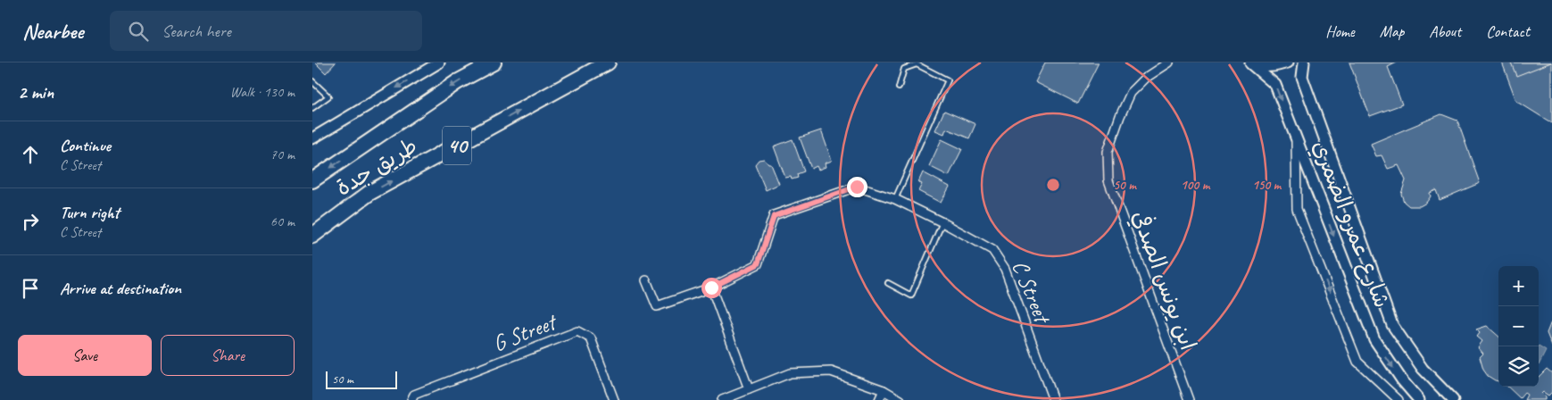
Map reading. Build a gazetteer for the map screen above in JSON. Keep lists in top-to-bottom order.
{
  "streets": {
    "highway": ["40", "طريق جدة"],
    "street": [
      "شارع عمرو الضمري",
      "ابن يونس الصدفي",
      "C Street",
      "G Street"
    ]
  },
  "scale_bar": "50 m",
  "page": {
    "header": "Nearbee",
    "search": "Search here",
    "nav": [
      "Home",
      "Map",
      "About",
      "Contact"
    ],
    "heading": ["2 min", "Walk · 130 m"],
    "list": [
      ["Continue", "C Street", "70 m"],
      ["Turn right", "C Street", "60 m"],
      "Arrive at destination"
    ],
    "map_buttons": ["+", "−"],
    "buttons": ["Save", "Share"],
    "scale": "50 m"
  },
  "rings": ["50 m", "100 m", "150 m"]
}
